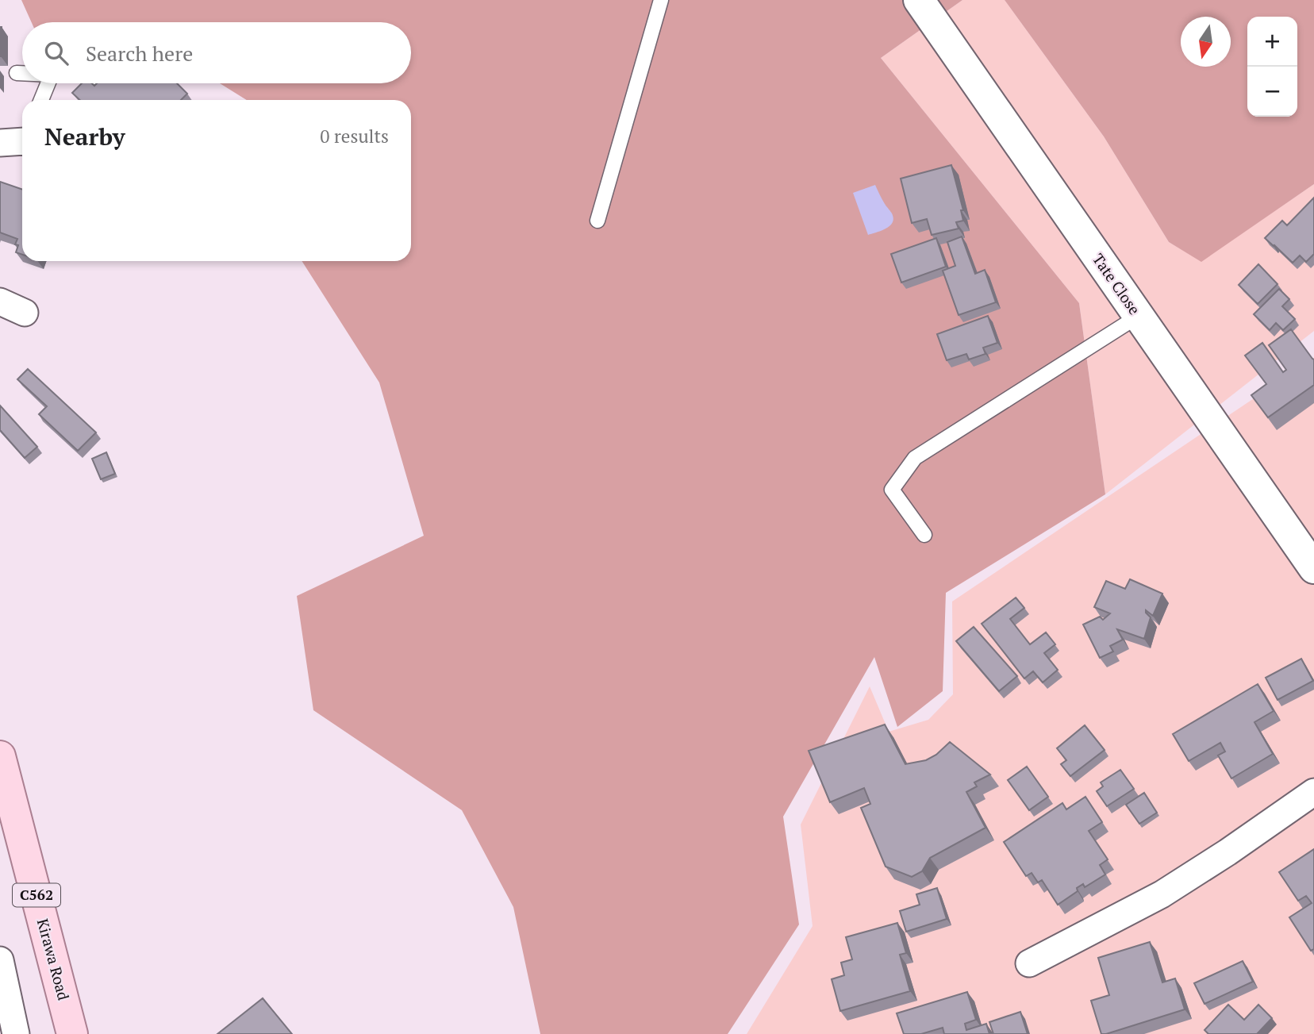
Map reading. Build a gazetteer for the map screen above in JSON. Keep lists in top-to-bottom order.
{
  "streets": {
    "main road": ["C562", "Kirawa Road"],
    "street": ["Tate Close"]
  },
  "north": "bottom",
  "page": {
    "map_buttons": ["+", "−"],
    "search": "Search here",
    "heading": ["Nearby", "0 results"]
  }
}
